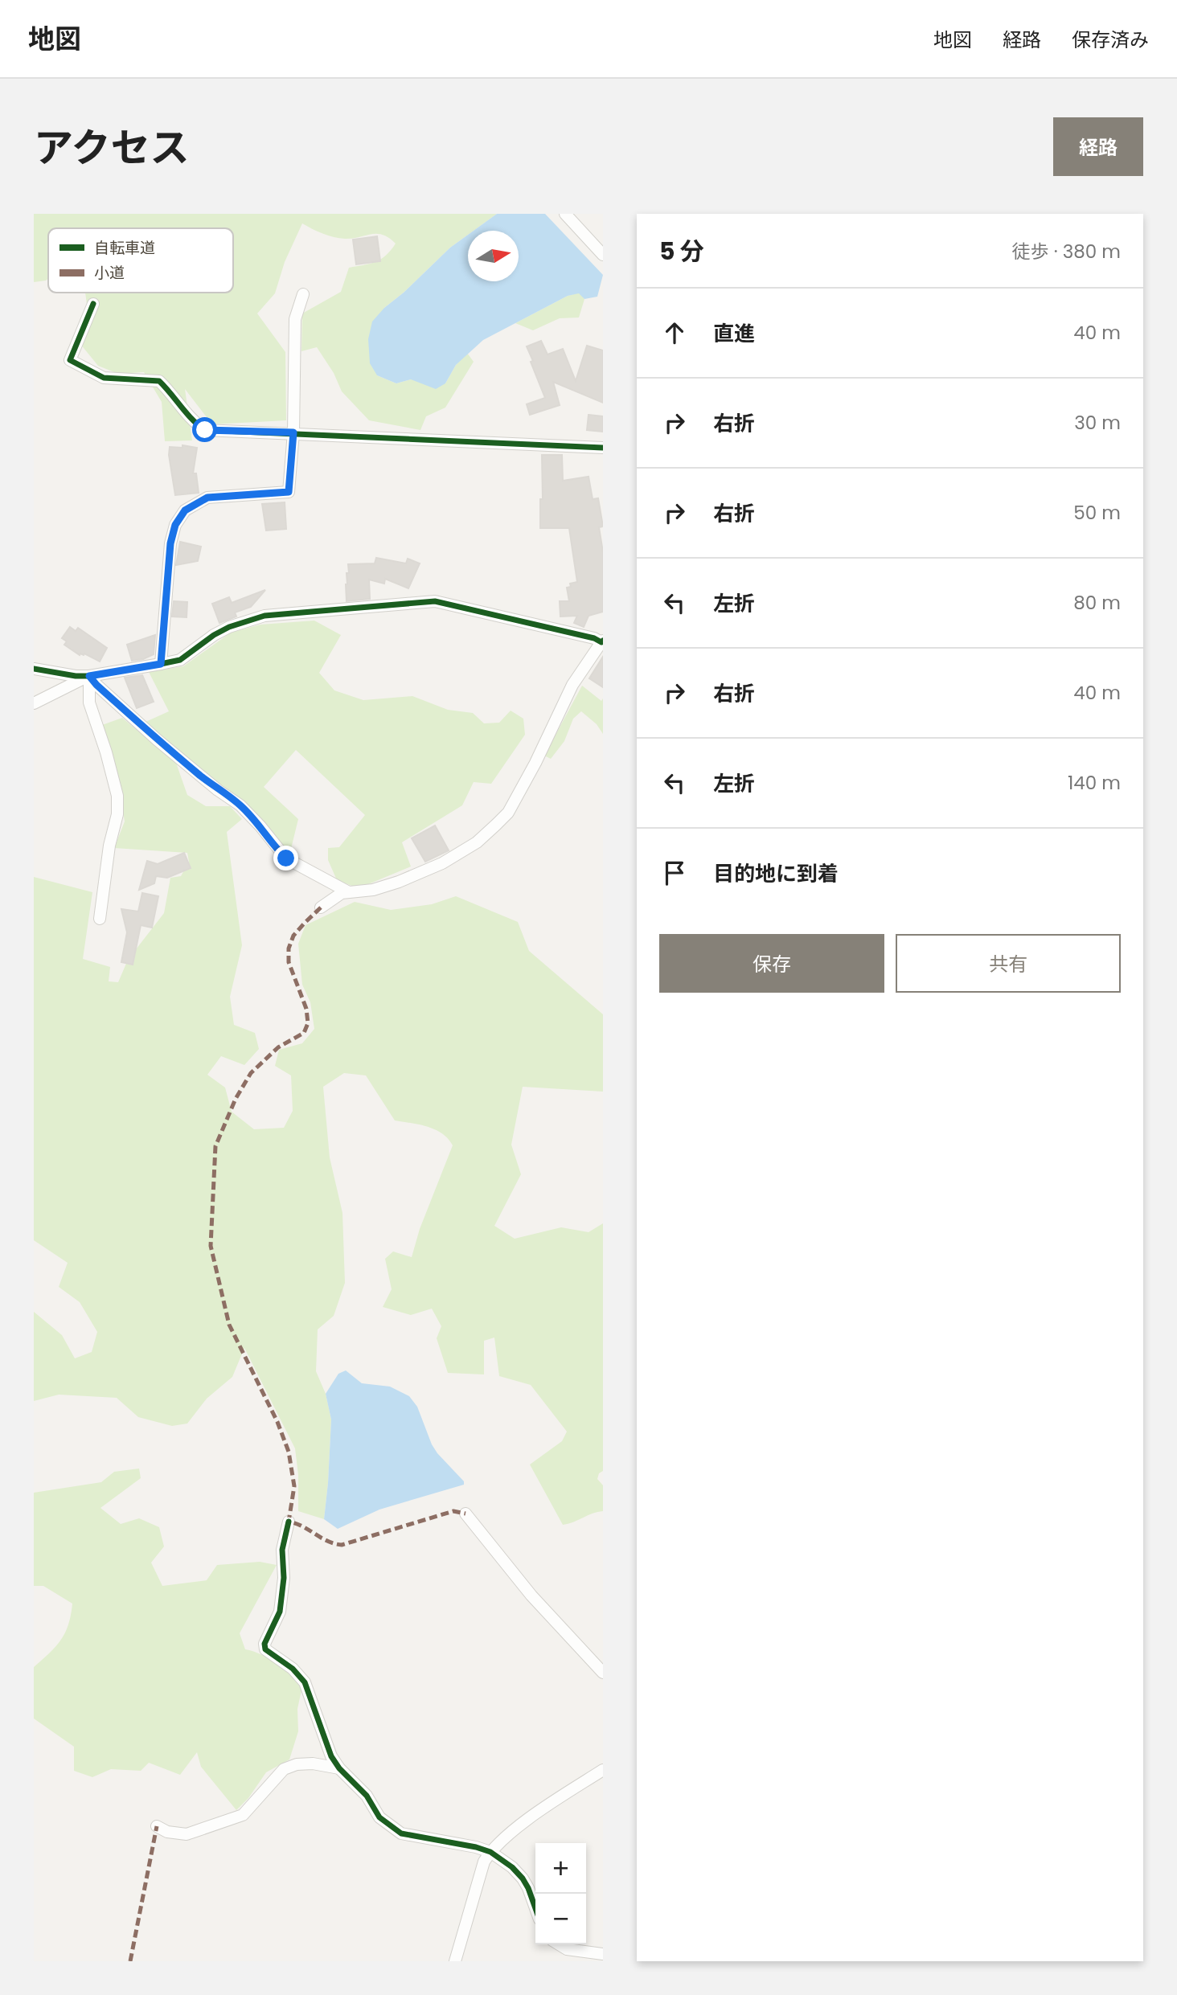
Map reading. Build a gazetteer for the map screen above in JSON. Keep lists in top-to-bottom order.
{
  "legend": ["自転車道", "小道"],
  "north": "right",
  "page": {
    "header": "地図",
    "nav": ["地図", "経路", "保存済み"],
    "title": "アクセス",
    "buttons": [
      "経路",
      ["保存", "共有"]
    ],
    "heading": ["5 分", "徒歩 · 380 m"],
    "list": [
      ["直進", "40 m"],
      ["右折", "30 m"],
      ["右折", "50 m"],
      ["左折", "80 m"],
      ["右折", "40 m"],
      ["左折", "140 m"],
      "目的地に到着"
    ],
    "map_buttons": ["+", "−"]
  }
}
